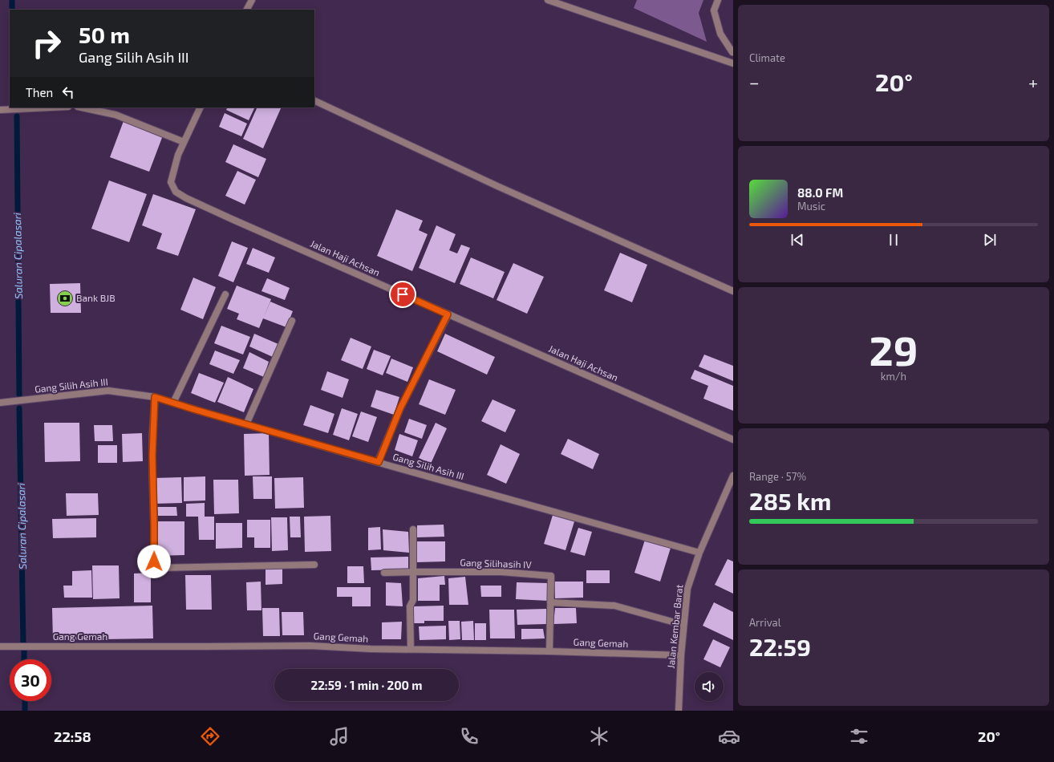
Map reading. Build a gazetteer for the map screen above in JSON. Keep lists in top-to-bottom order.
{
  "streets": {
    "street": [
      "Jalan Haji Achsan",
      "Gang Silih Asih III",
      "Gang Silihasih IV",
      "Jalan Kembar Barat",
      "Gang Gemah"
    ]
  },
  "crossings": [
    ["Gang Silih Asih III", "Jalan Kembar Barat"],
    ["Gang Silihasih IV", "Gang Gemah"],
    ["Jalan Kembar Barat", "Gang Gemah"]
  ],
  "water": ["Saluran Cipalasari"],
  "places": {
    "bank": ["Bank BJB"]
  },
  "page": {
    "tile": [
      "Climate",
      ["29", "km/h"],
      ["Range · 57%", "285 km"],
      ["Arrival", "22:59"]
    ],
    "turn": ["50 m", "Gang Silih Asih III"],
    "heat": ["−", "20°", "+"],
    "then": "Then",
    "song": ["88.0 FM", "Music"],
    "limit": "30",
    "trip": "22:59 · 1 min · 200 m",
    "tabs": ["22:58", "20°"]
  }
}
